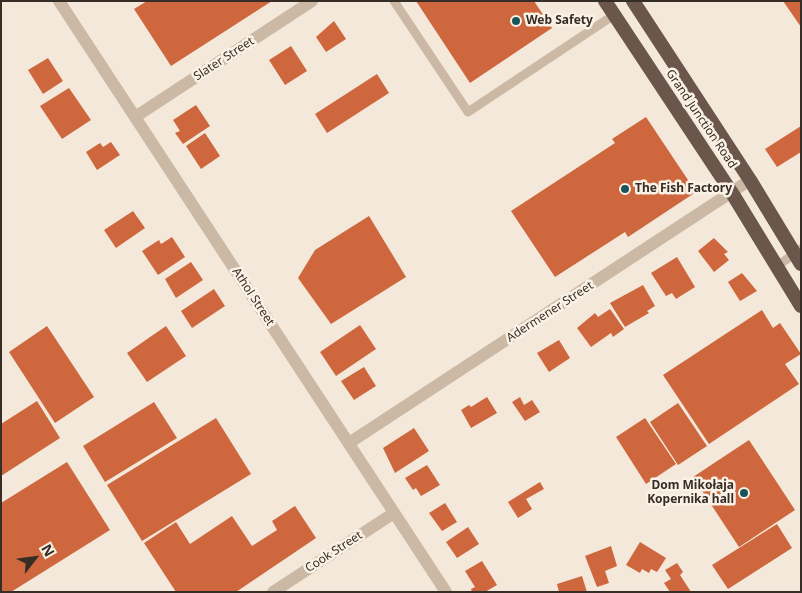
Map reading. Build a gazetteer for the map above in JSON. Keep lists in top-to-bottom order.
{
  "streets": {
    "highway": ["Grand Junction Road"],
    "street": [
      "Slater Street",
      "Athol Street",
      "Adermener Street",
      "Cook Street"
    ]
  },
  "crossings": [
    ["Slater Street", "Athol Street"],
    ["Grand Junction Road", "Adermener Street"],
    ["Athol Street", "Adermener Street"],
    ["Athol Street", "Cook Street"]
  ],
  "places": ["Web Safety", "The Fish Factory", "Dom Mikołaja Kopernika hall"],
  "north": "top right"
}
